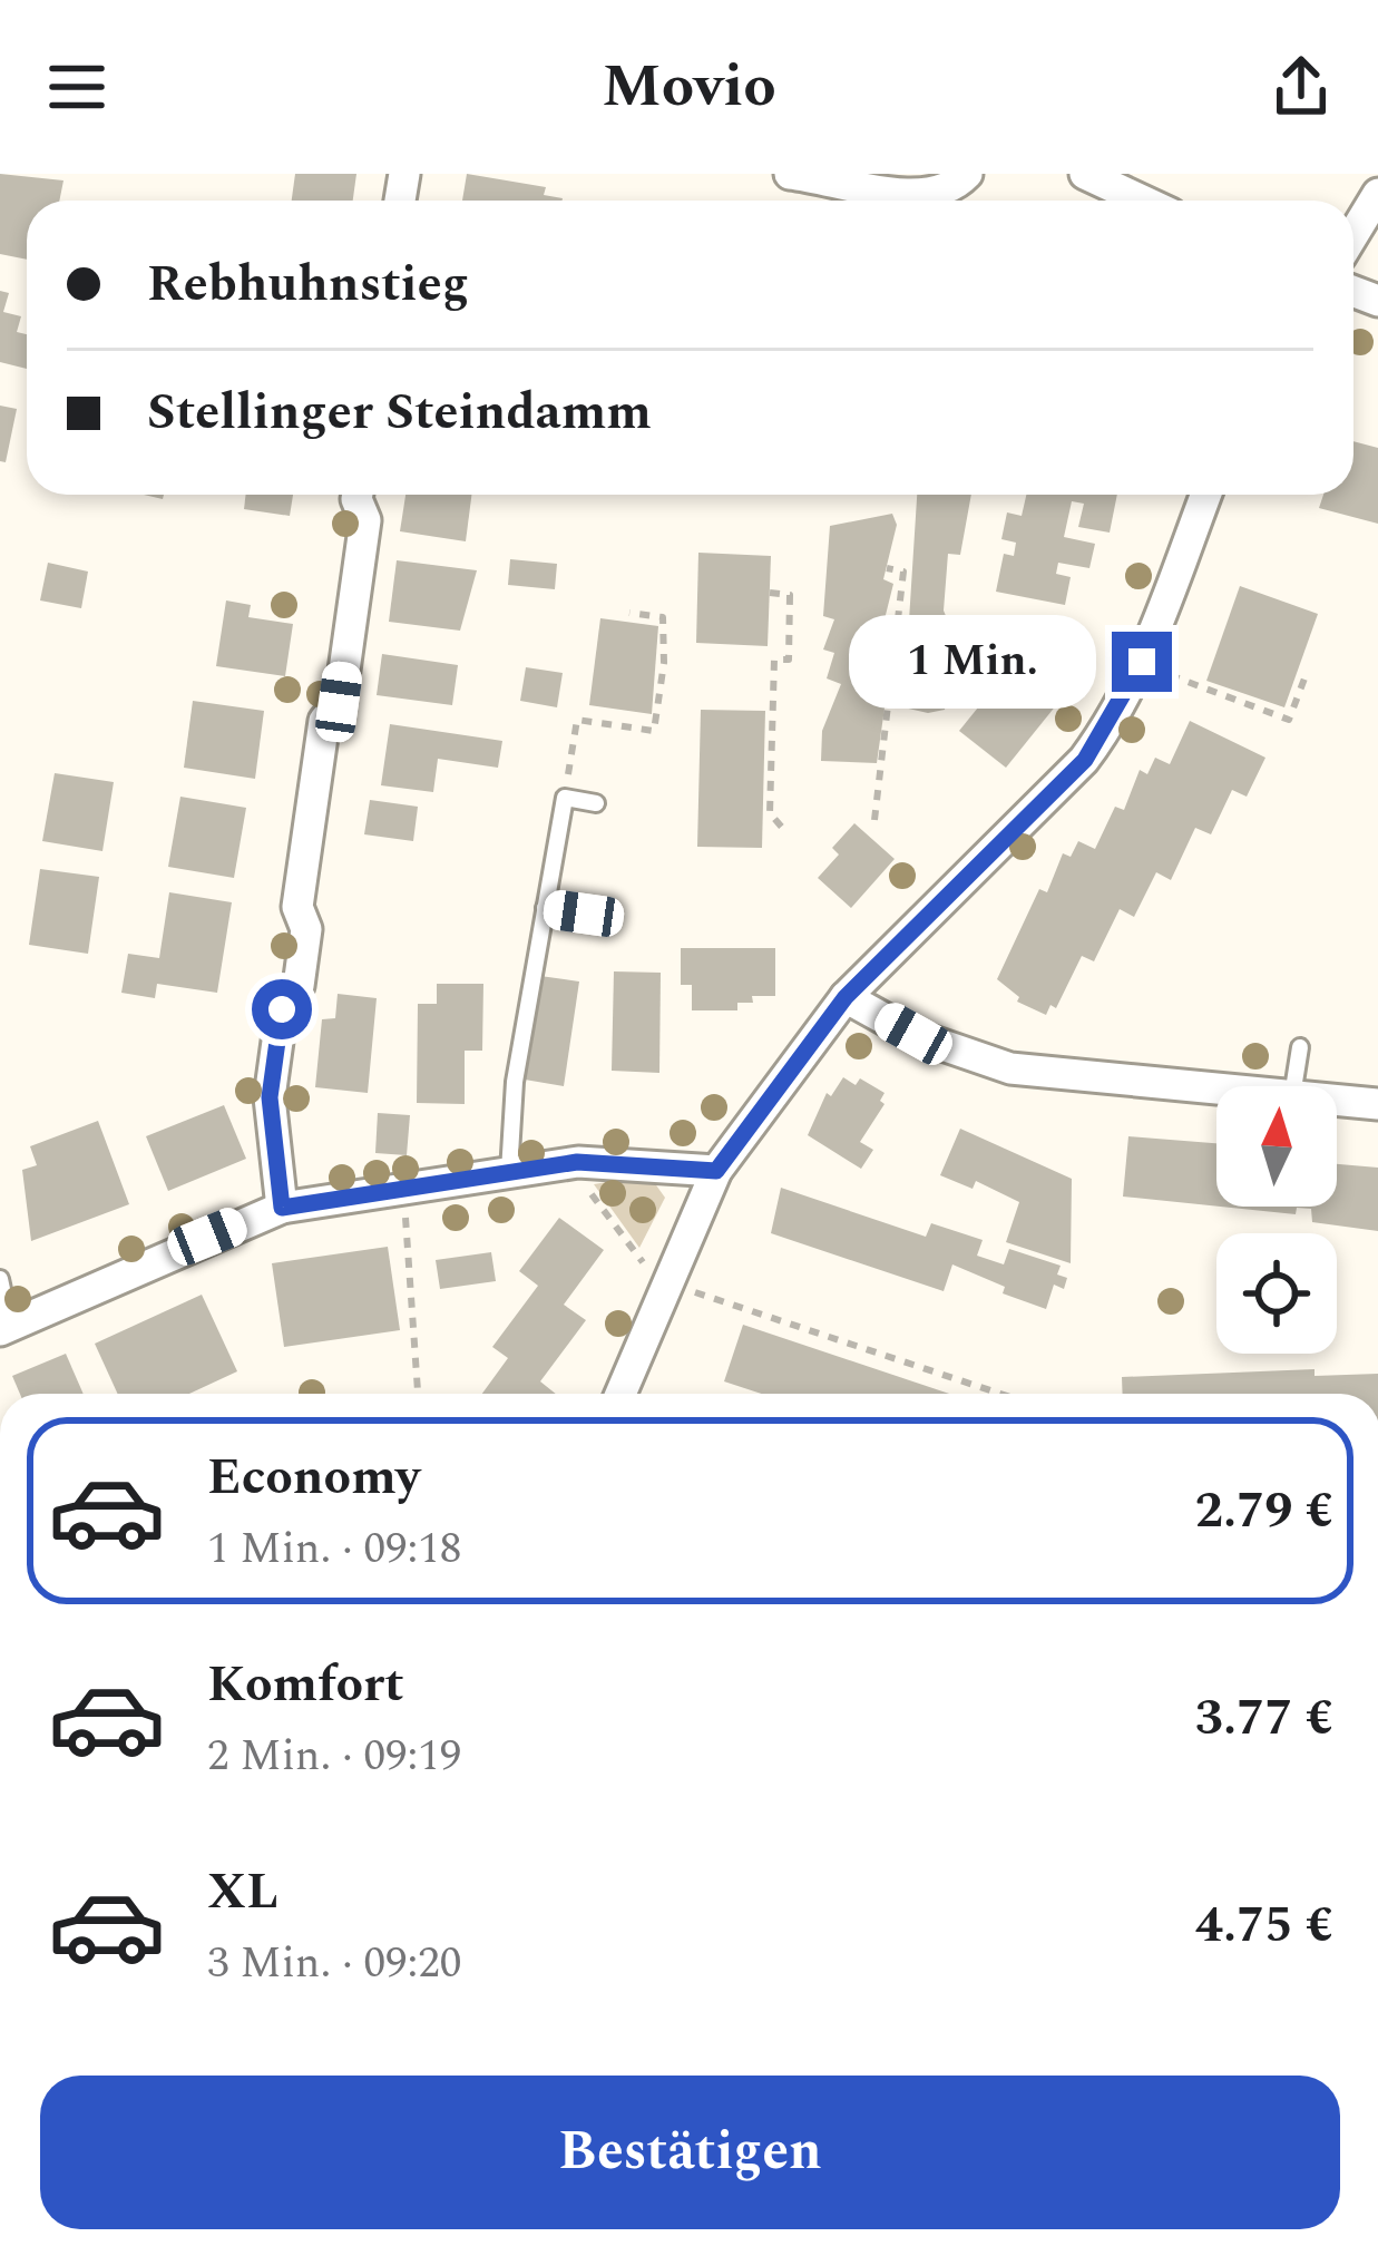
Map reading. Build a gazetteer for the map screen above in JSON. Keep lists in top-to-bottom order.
{
  "north": "top",
  "page": {
    "header": "Movio",
    "banner": ["Rebhuhnstieg", "Stellinger Steindamm"],
    "bubble": "1 Min.",
    "list": [
      {
        "name": "Economy",
        "note": "1 Min. · 09:18",
        "value": "2.79 €"
      },
      {
        "name": "Komfort",
        "note": "2 Min. · 09:19",
        "value": "3.77 €"
      },
      {
        "name": "XL",
        "note": "3 Min. · 09:20",
        "value": "4.75 €"
      }
    ],
    "buttons": "Bestätigen"
  }
}
